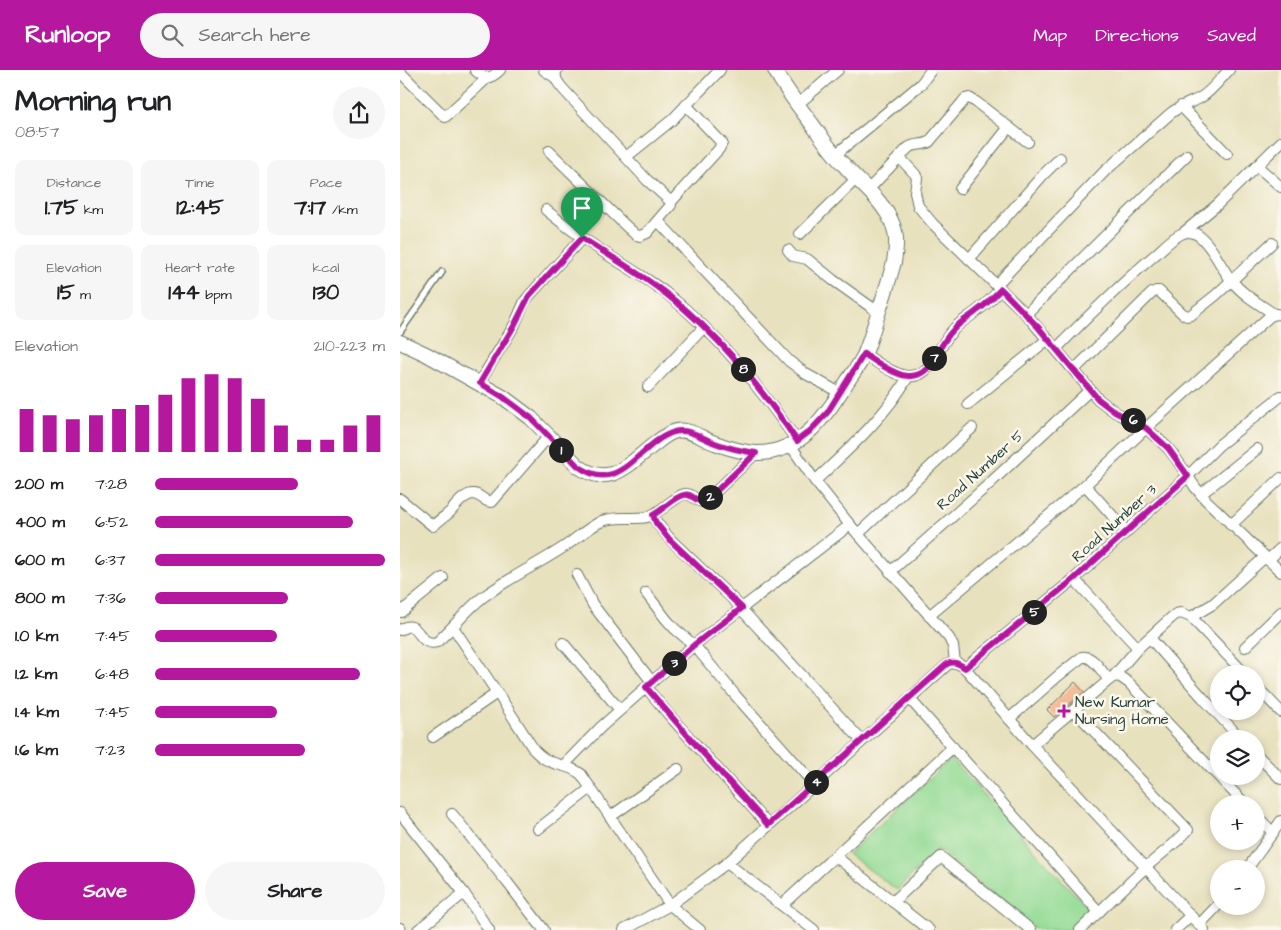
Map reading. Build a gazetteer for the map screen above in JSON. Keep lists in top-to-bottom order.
{
  "streets": {
    "street": ["Road Number 5", "Road Number 3"]
  },
  "places": {
    "health": ["New Kumar Nursing Home"]
  },
  "page": {
    "header": "Runloop",
    "search": "Search here",
    "nav": ["Map", "Directions", "Saved"],
    "heading": ["Morning run", "08:57"],
    "stats": [
      ["Distance", "1.75 km"],
      ["Time", "12:45"],
      ["Pace", "7:17 /km"],
      ["Elevation", "15 m"],
      ["Heart rate", "144 bpm"],
      ["kcal", "130"]
    ],
    "chart": ["Elevation", "210–223 m"],
    "pins": [
      "7",
      "8",
      "6",
      "1",
      "2",
      "5",
      "3",
      "4"
    ],
    "list": [
      {
        "name": "200 m",
        "note": "7:28"
      },
      {
        "name": "400 m",
        "note": "6:52"
      },
      {
        "name": "600 m",
        "note": "6:37"
      },
      {
        "name": "800 m",
        "note": "7:36"
      },
      {
        "name": "1.0 km",
        "note": "7:45"
      },
      {
        "name": "1.2 km",
        "note": "6:48"
      },
      {
        "name": "1.4 km",
        "note": "7:45"
      },
      {
        "name": "1.6 km",
        "note": "7:23"
      }
    ],
    "map_buttons": ["+", "−"],
    "buttons": ["Save", "Share"]
  }
}
